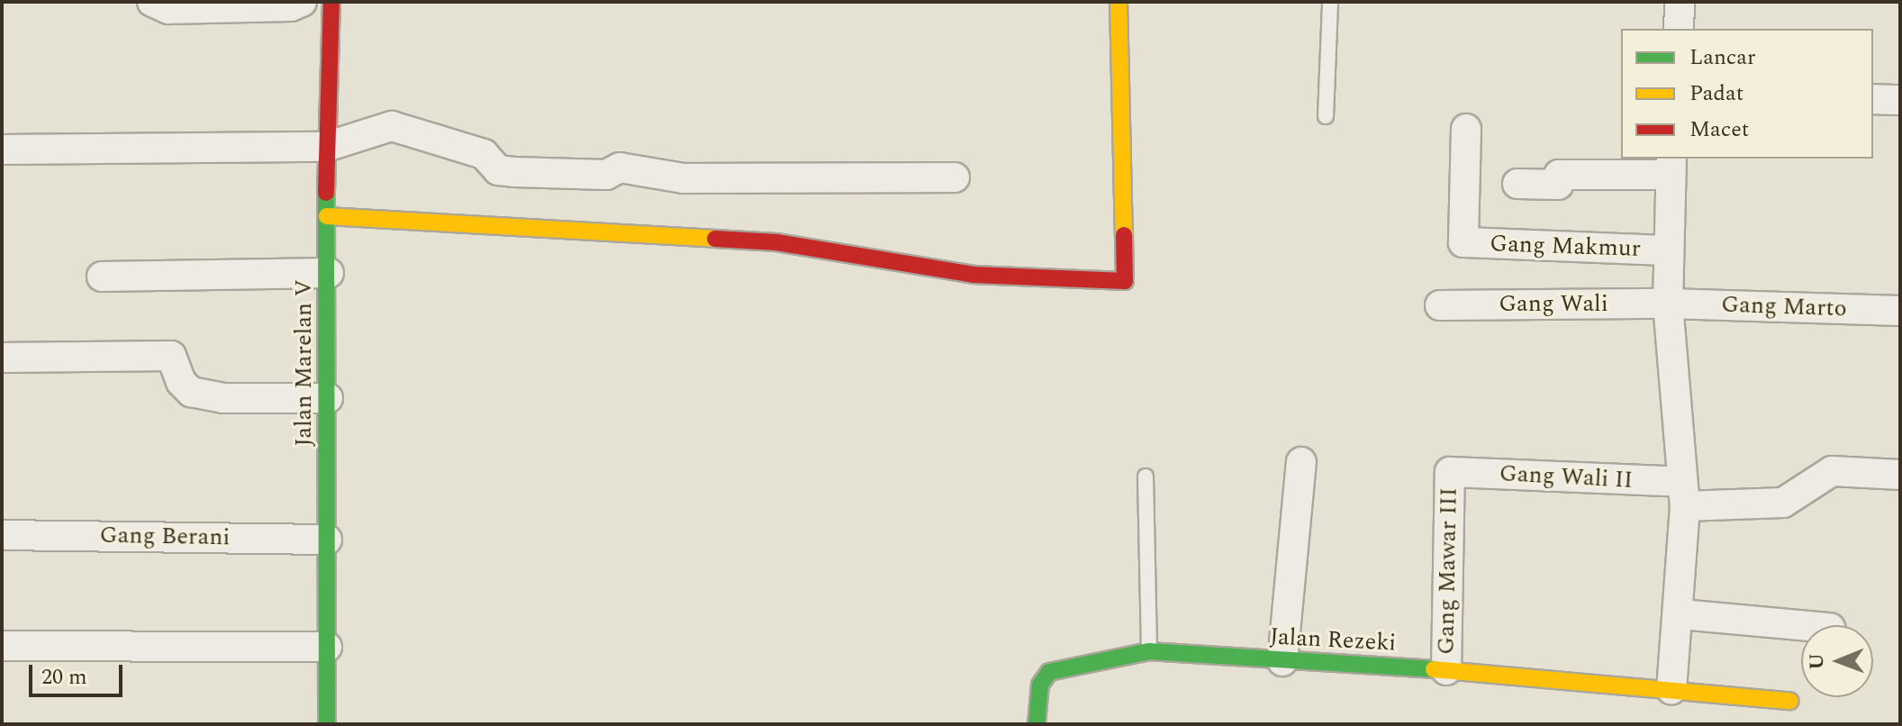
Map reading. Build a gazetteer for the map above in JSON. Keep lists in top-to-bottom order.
{
  "streets": {
    "street": [
      "Gang Makmur",
      "Gang Wali",
      "Gang Marto",
      "Jalan Marelan V",
      "Gang Wali II",
      "Gang Berani",
      "Gang Mawar III",
      "Jalan Rezeki"
    ]
  },
  "crossings": [
    ["Gang Wali", "Gang Marto"],
    ["Jalan Marelan V", "Gang Berani"],
    ["Gang Wali II", "Gang Mawar III"],
    ["Gang Mawar III", "Jalan Rezeki"]
  ],
  "legend": ["Lancar", "Padat", "Macet"],
  "scale_bar": "20 m",
  "north": "left"
}
